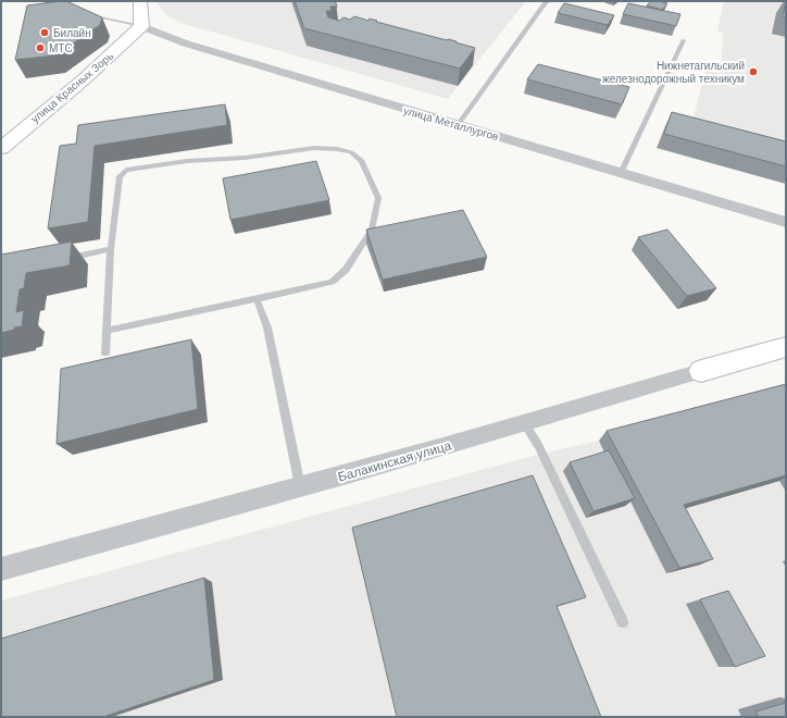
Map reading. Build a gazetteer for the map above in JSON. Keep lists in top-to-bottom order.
{
  "streets": {
    "main road": ["улица Красных Зорь", "Балакинская улица"],
    "street": ["улица Металлургов"]
  },
  "crossings": [
    ["улица Красных Зорь", "улица Металлургов"]
  ],
  "places": ["Билайн", "МТС", "Нижнетагильский железнодорожный техникум"]
}
